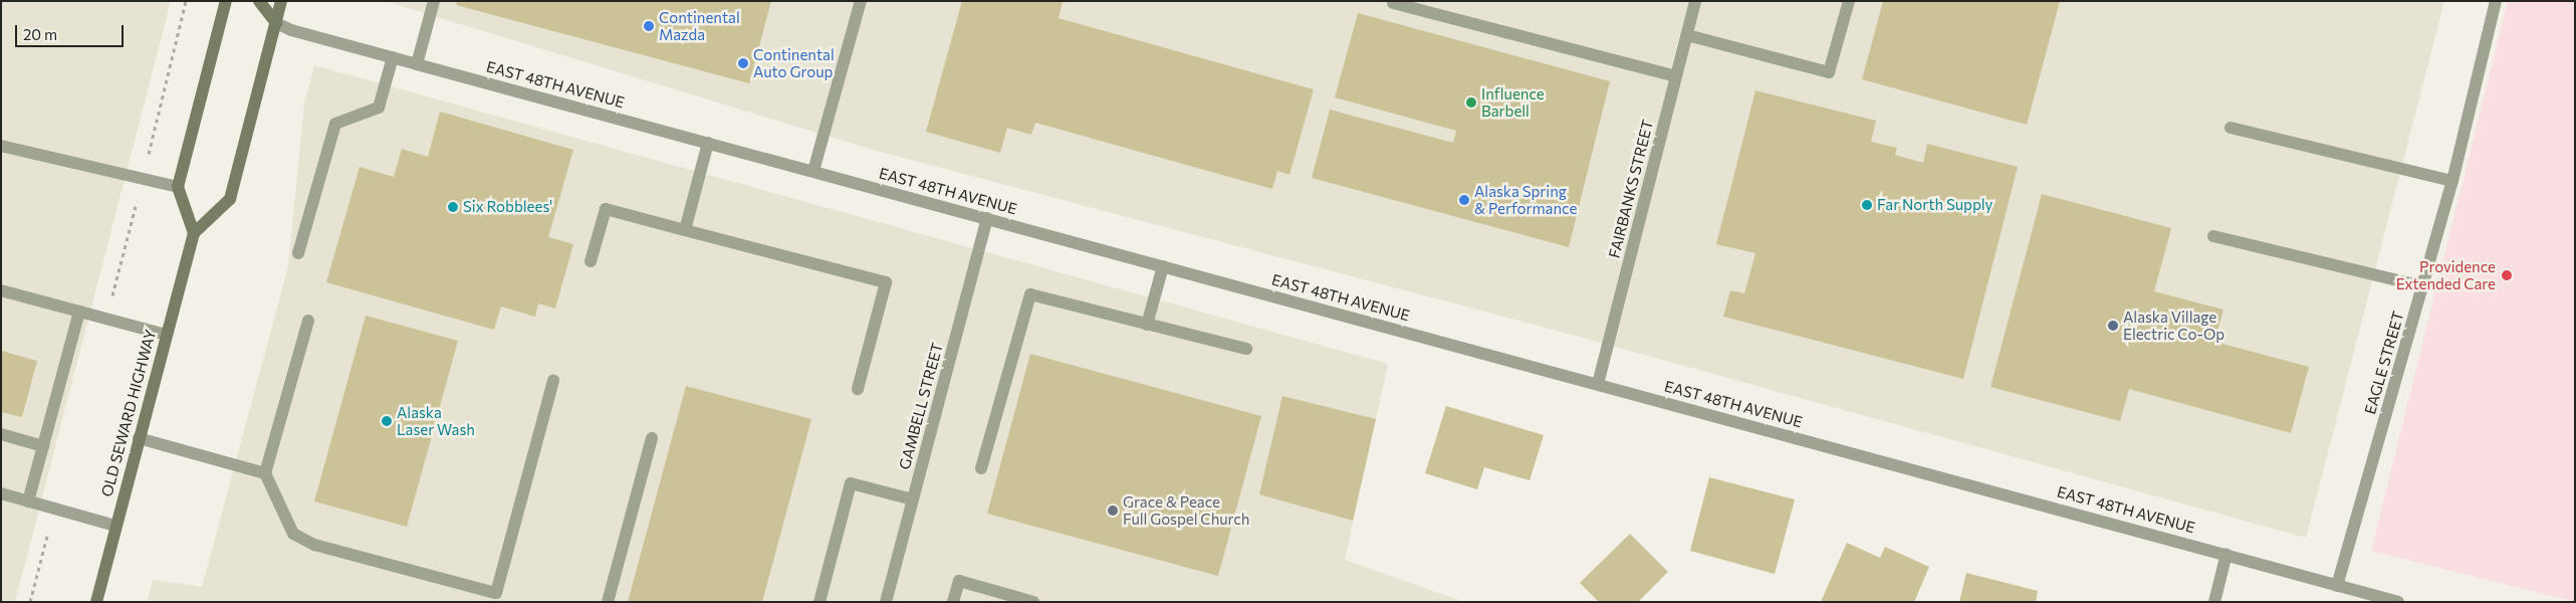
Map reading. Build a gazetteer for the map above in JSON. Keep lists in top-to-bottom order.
{
  "streets": {
    "main road": ["OLD SEWARD HIGHWAY"],
    "street": [
      "EAST 48TH AVENUE",
      "FAIRBANKS STREET",
      "EAGLE STREET",
      "GAMBELL STREET"
    ]
  },
  "crossings": [
    ["EAST 48TH AVENUE", "FAIRBANKS STREET"],
    ["EAST 48TH AVENUE", "EAGLE STREET"],
    ["EAST 48TH AVENUE", "GAMBELL STREET"]
  ],
  "places": [
    "Continental Mazda",
    "Continental Auto Group",
    "Influence Barbell",
    "Alaska Spring & Performance",
    "Far North Supply",
    "Six Robblees'",
    "Providence Extended Care",
    "Alaska Village Electric Co-Op",
    "Alaska Laser Wash",
    "Grace & Peace Full Gospel Church"
  ],
  "scale_bar": "20 m"
}
